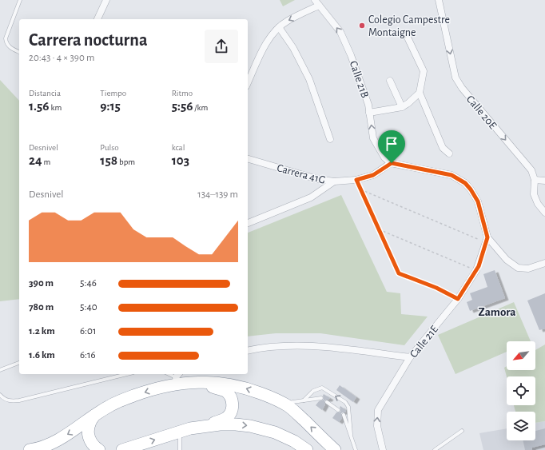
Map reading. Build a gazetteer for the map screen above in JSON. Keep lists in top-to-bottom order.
{
  "streets": {
    "street": [
      "Calle 21B",
      "Calle 20E",
      "Carrera 41G",
      "Calle 21E"
    ]
  },
  "crossings": [
    ["Calle 21B", "Carrera 41G"]
  ],
  "one_way": ["Calle 21E"],
  "districts": ["Zamora"],
  "places": ["Colegio Campestre Montaigne"],
  "north": "bottom left",
  "page": {
    "heading": ["Carrera nocturna", "20:43 · 4 × 390 m"],
    "stats": [
      ["Distancia", "1.56 km"],
      ["Tiempo", "9:15"],
      ["Ritmo", "5:56 /km"],
      ["Desnivel", "24 m"],
      ["Pulso", "158 bpm"],
      ["kcal", "103"]
    ],
    "chart": ["Desnivel", "134–139 m"],
    "list": [
      {
        "name": "390 m",
        "note": "5:46"
      },
      {
        "name": "780 m",
        "note": "5:40"
      },
      {
        "name": "1.2 km",
        "note": "6:01"
      },
      {
        "name": "1.6 km",
        "note": "6:16"
      }
    ]
  }
}
